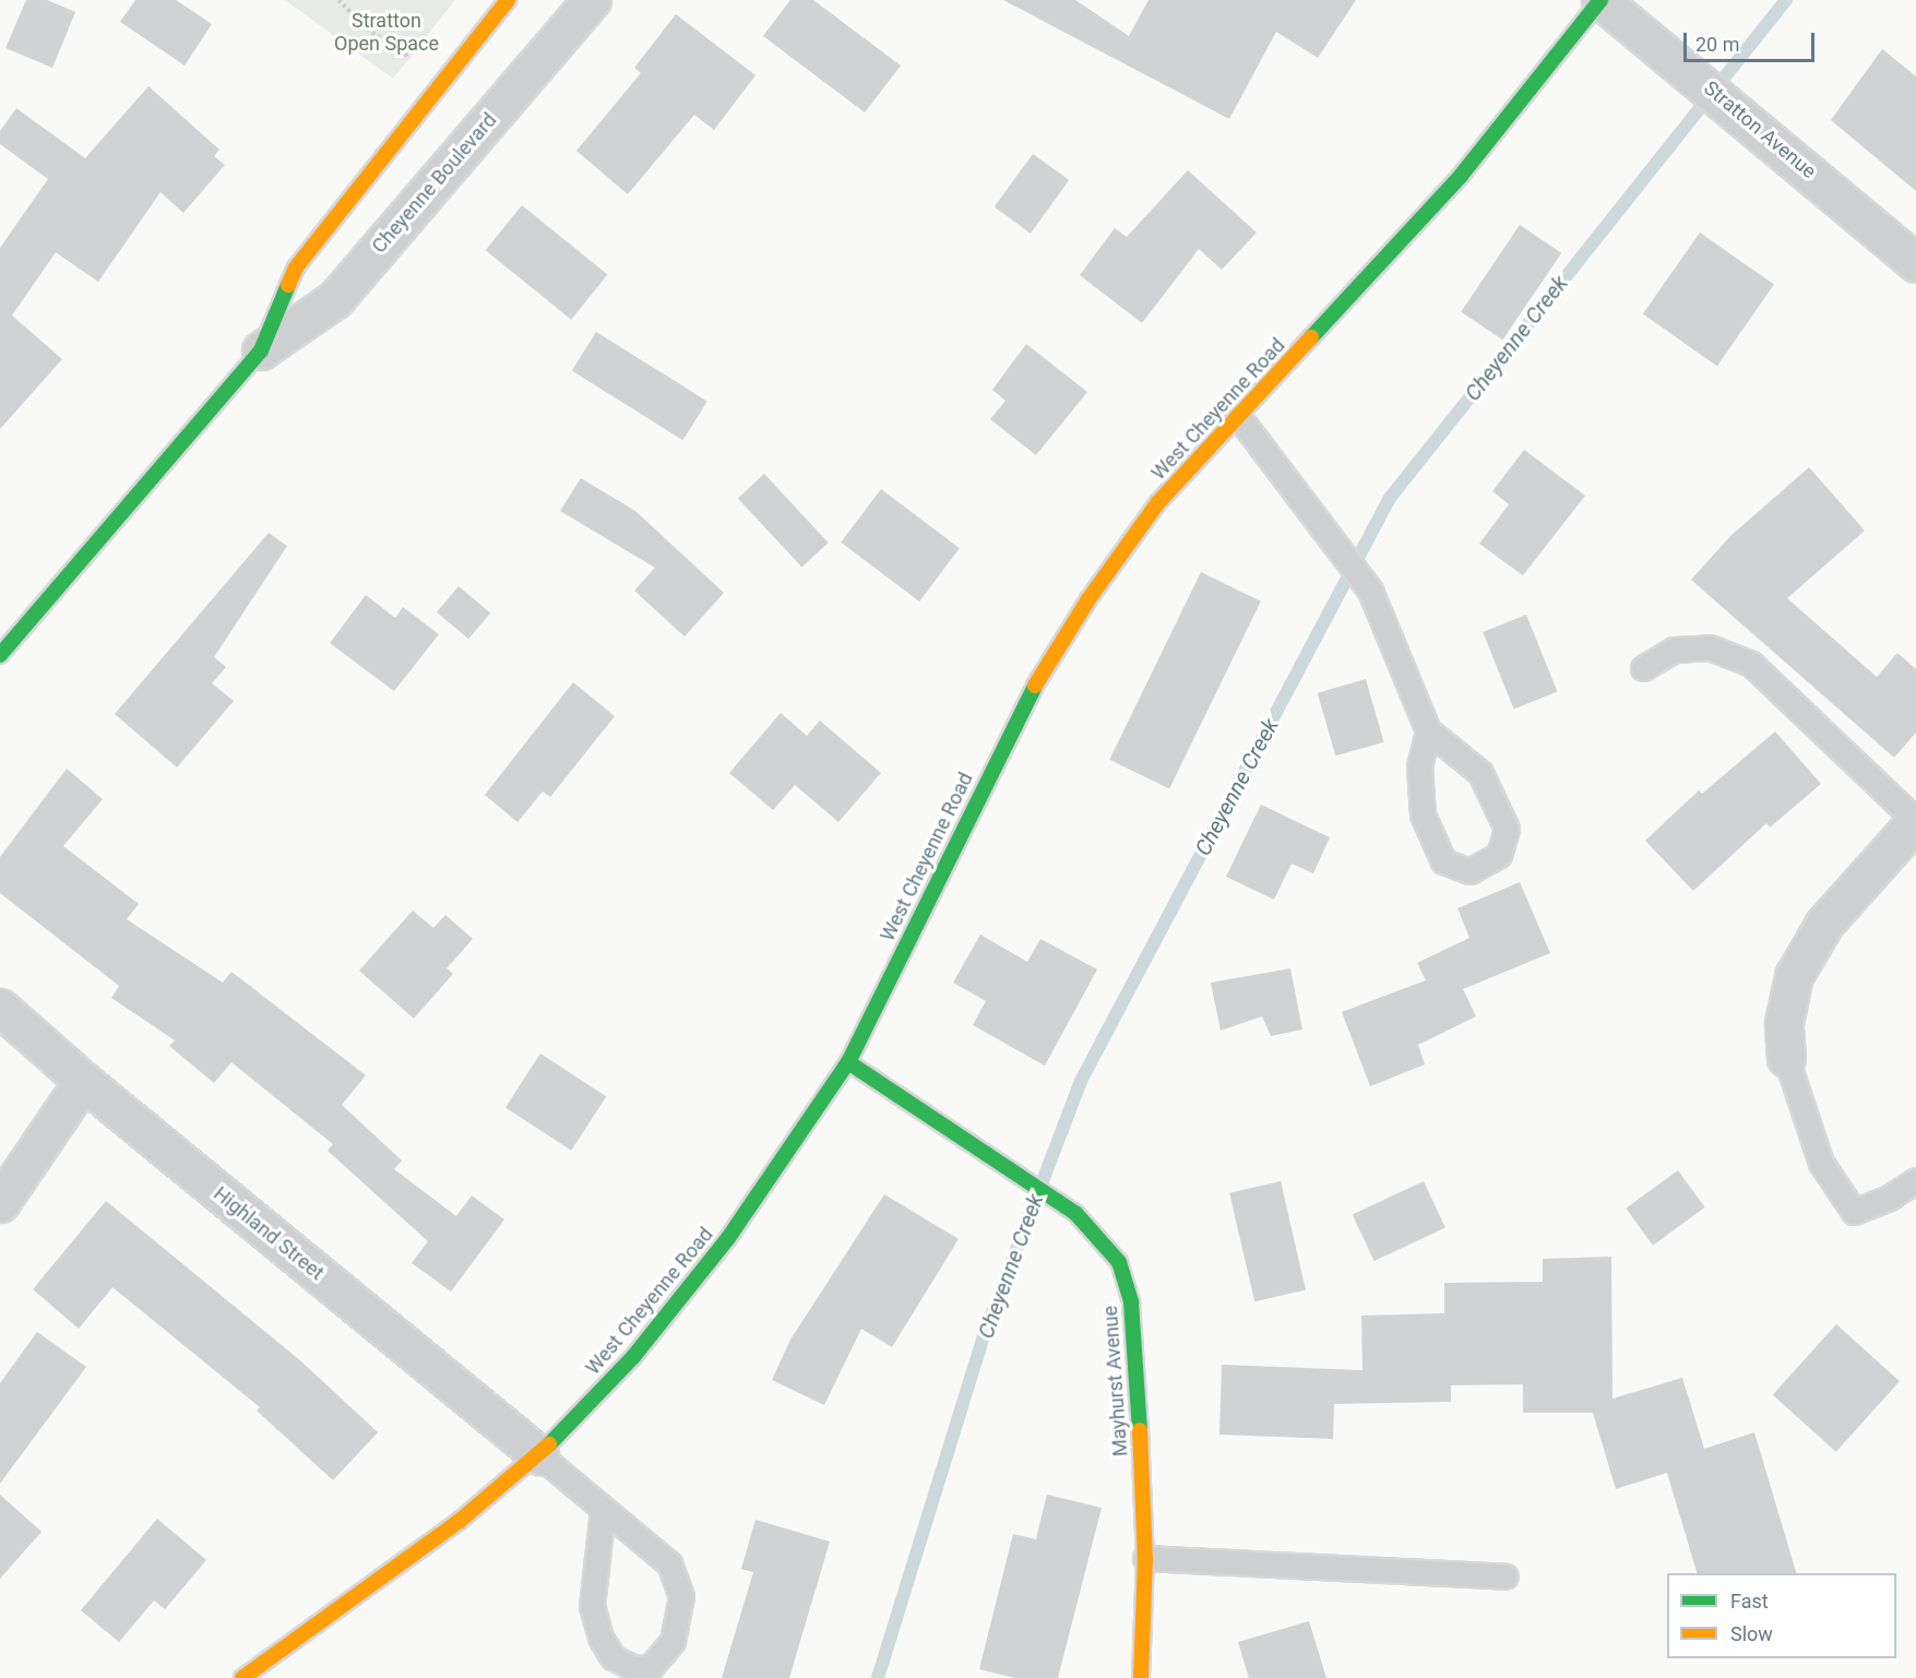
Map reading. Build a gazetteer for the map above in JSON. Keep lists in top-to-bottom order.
{
  "streets": {
    "street": [
      "Stratton Avenue",
      "Cheyenne Boulevard",
      "West Cheyenne Road",
      "Highland Street",
      "Mayhurst Avenue"
    ]
  },
  "crossings": [
    ["Stratton Avenue", "West Cheyenne Road"],
    ["West Cheyenne Road", "Highland Street"],
    ["West Cheyenne Road", "Mayhurst Avenue"]
  ],
  "water": ["Cheyenne Creek"],
  "parks": ["Stratton Open Space"],
  "legend": ["Fast", "Slow"],
  "scale_bar": "20 m"
}
